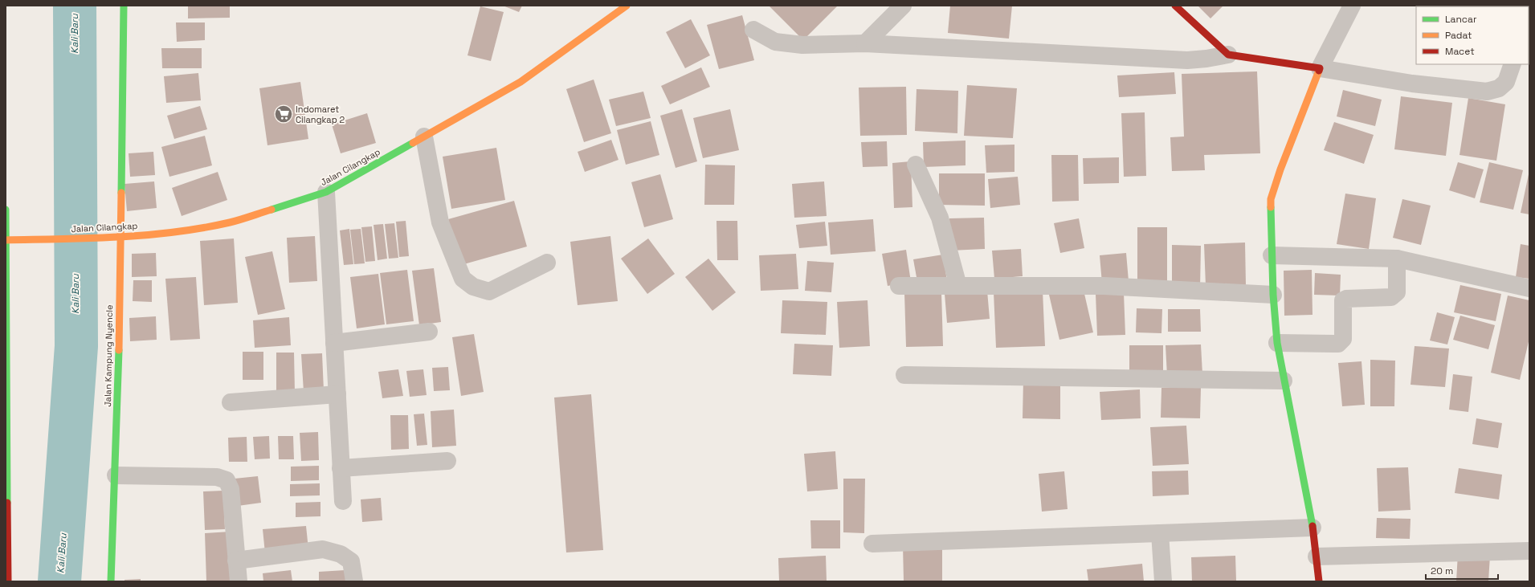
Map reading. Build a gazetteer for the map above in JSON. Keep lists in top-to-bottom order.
{
  "streets": {
    "main road": ["Jalan Cilangkap", "Jalan Kampung Nyencle"]
  },
  "crossings": [
    ["Jalan Cilangkap", "Jalan Kampung Nyencle"]
  ],
  "water": ["Kali Baru"],
  "places": {
    "supermarket": ["Indomaret Cilangkap 2"]
  },
  "legend": ["Lancar", "Padat", "Macet"],
  "scale_bar": "20 m"
}
